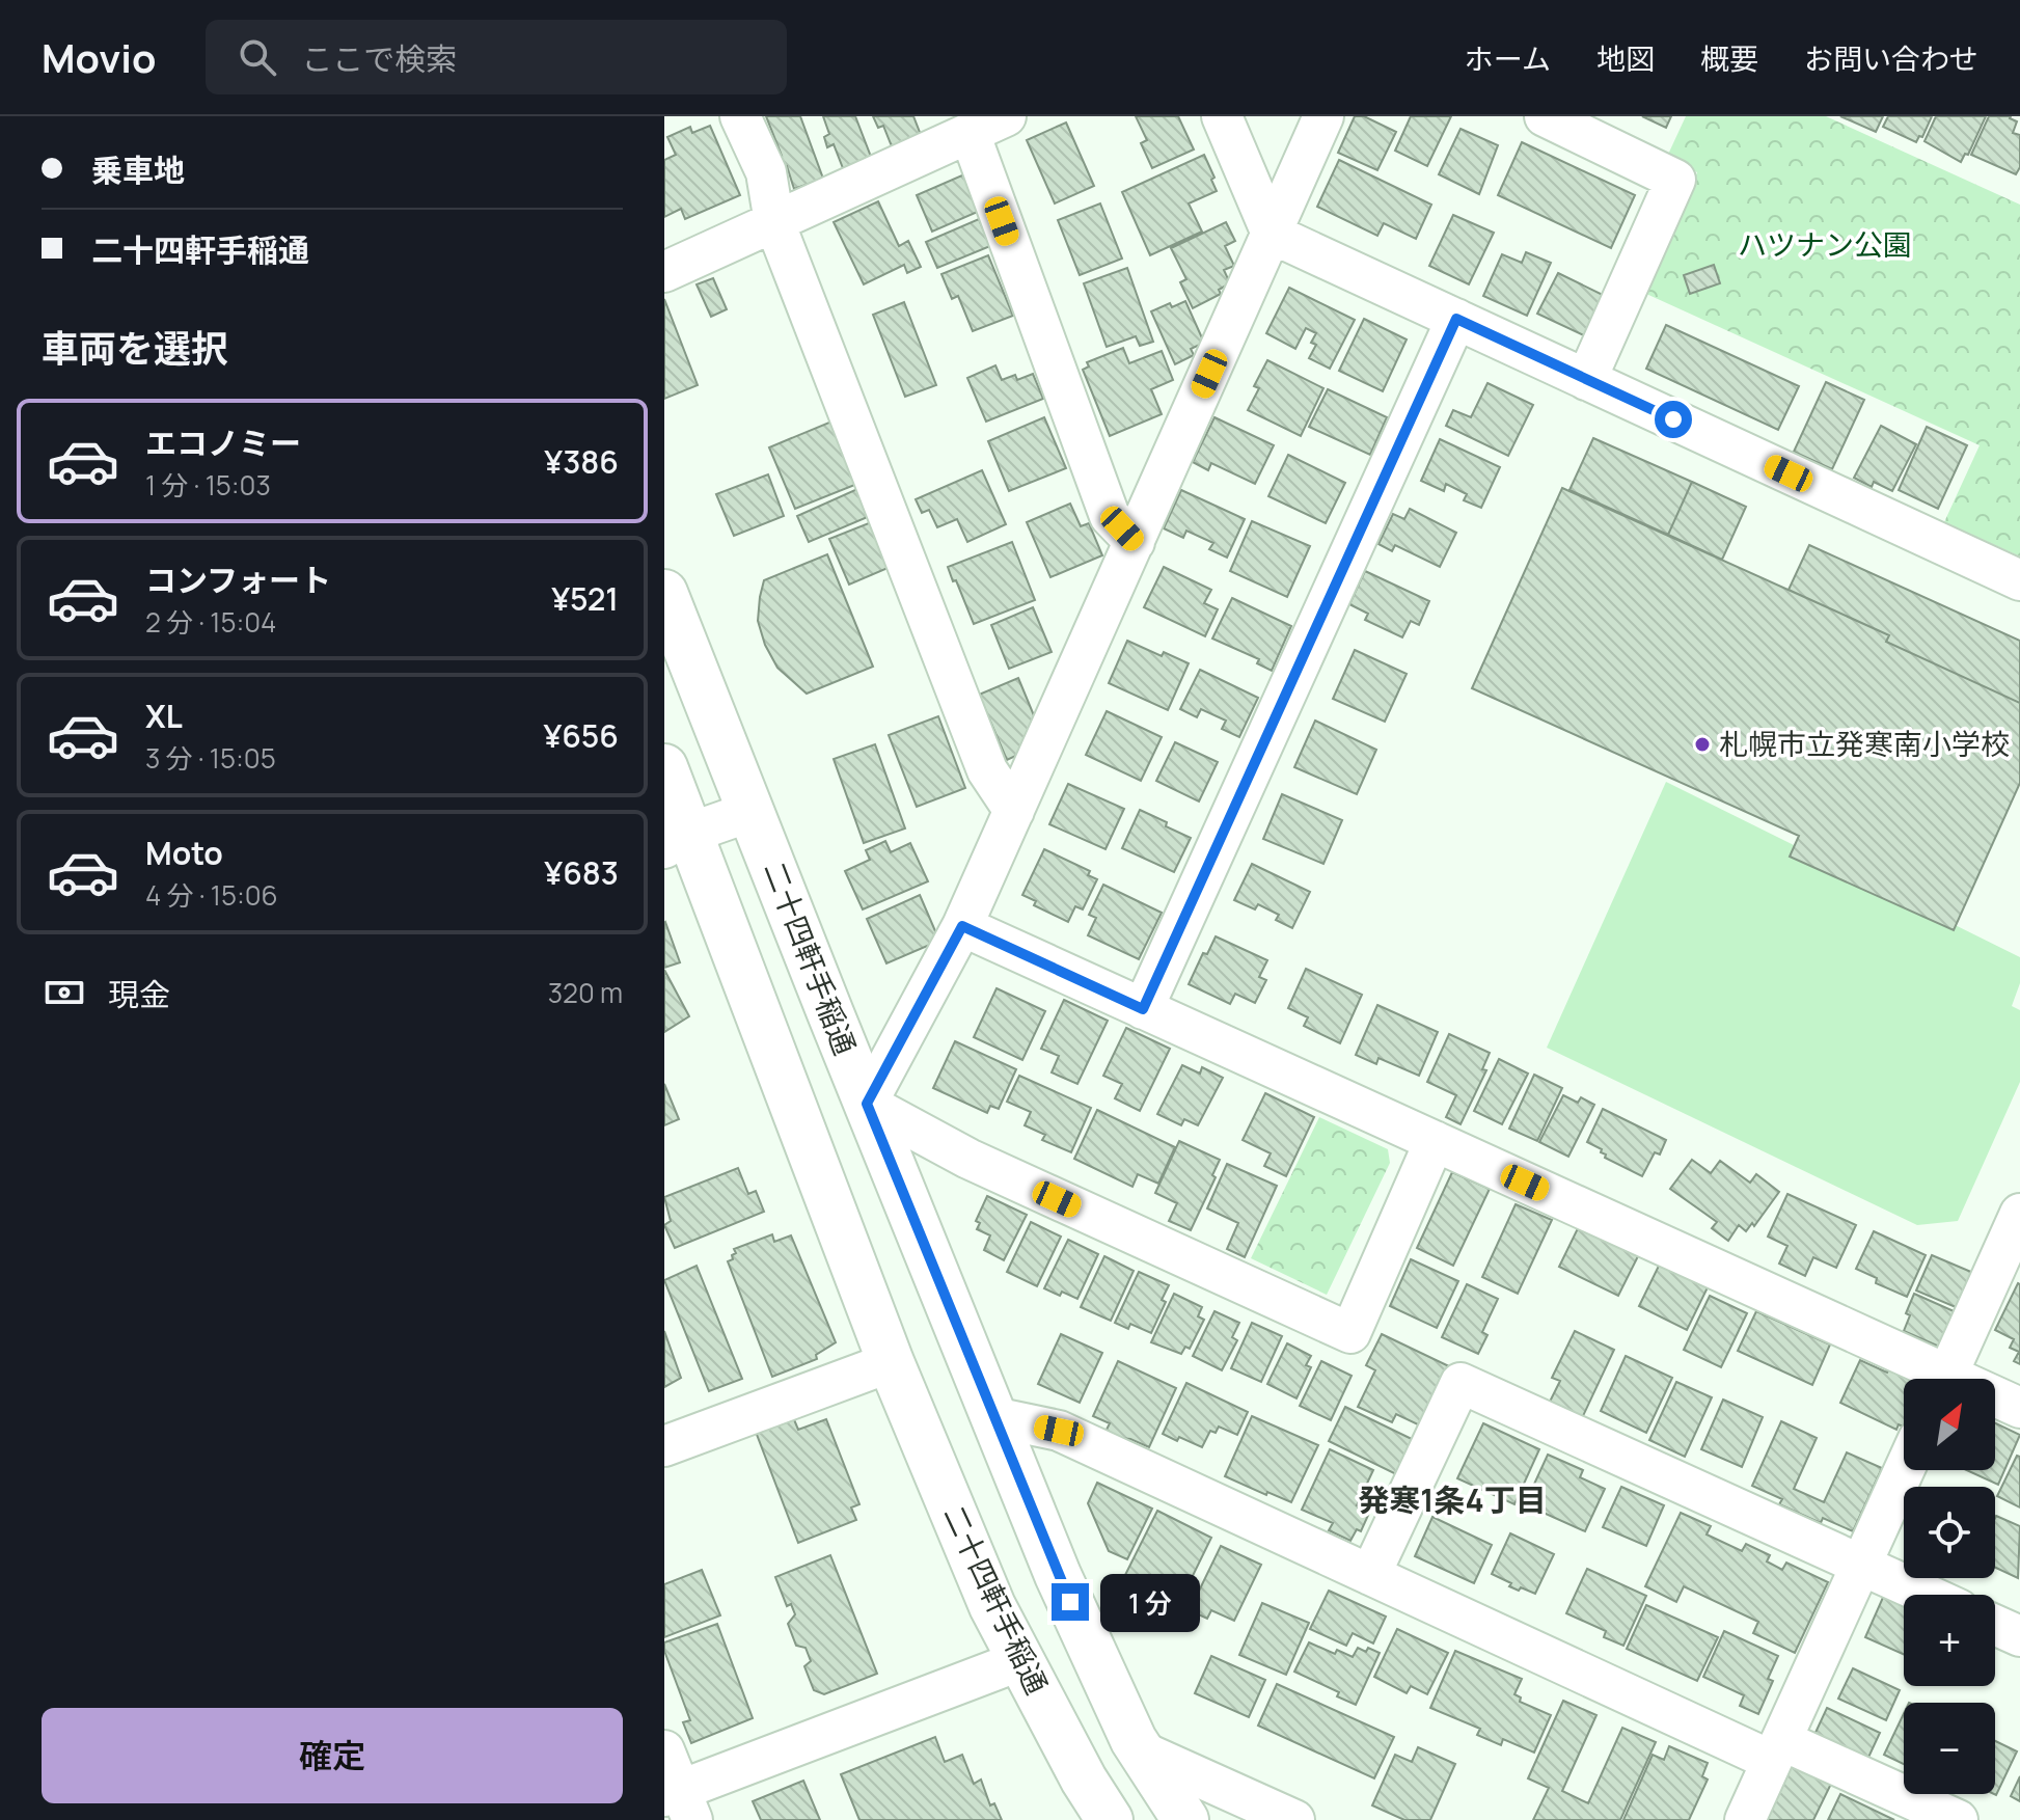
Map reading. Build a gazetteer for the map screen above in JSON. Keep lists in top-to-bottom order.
{
  "streets": {
    "street": ["二十四軒手稲通"]
  },
  "districts": ["発寒1条4丁目"],
  "parks": ["ハツナン公園"],
  "places": ["札幌市立発寒南小学校"],
  "north": "top right",
  "page": {
    "header": "Movio",
    "search": "ここで検索",
    "nav": [
      "ホーム",
      "地図",
      "概要",
      "お問い合わせ"
    ],
    "banner": ["乗車地", "二十四軒手稲通"],
    "heading": "車両を選択",
    "list": [
      {
        "name": "エコノミー",
        "note": "1 分 · 15:03",
        "value": "¥386"
      },
      {
        "name": "コンフォート",
        "note": "2 分 · 15:04",
        "value": "¥521"
      },
      {
        "name": "XL",
        "note": "3 分 · 15:05",
        "value": "¥656"
      },
      {
        "name": "Moto",
        "note": "4 分 · 15:06",
        "value": "¥683"
      }
    ],
    "pay": ["現金", "320 m"],
    "map_buttons": ["+", "−"],
    "bubble": "1 分",
    "buttons": "確定"
  }
}
